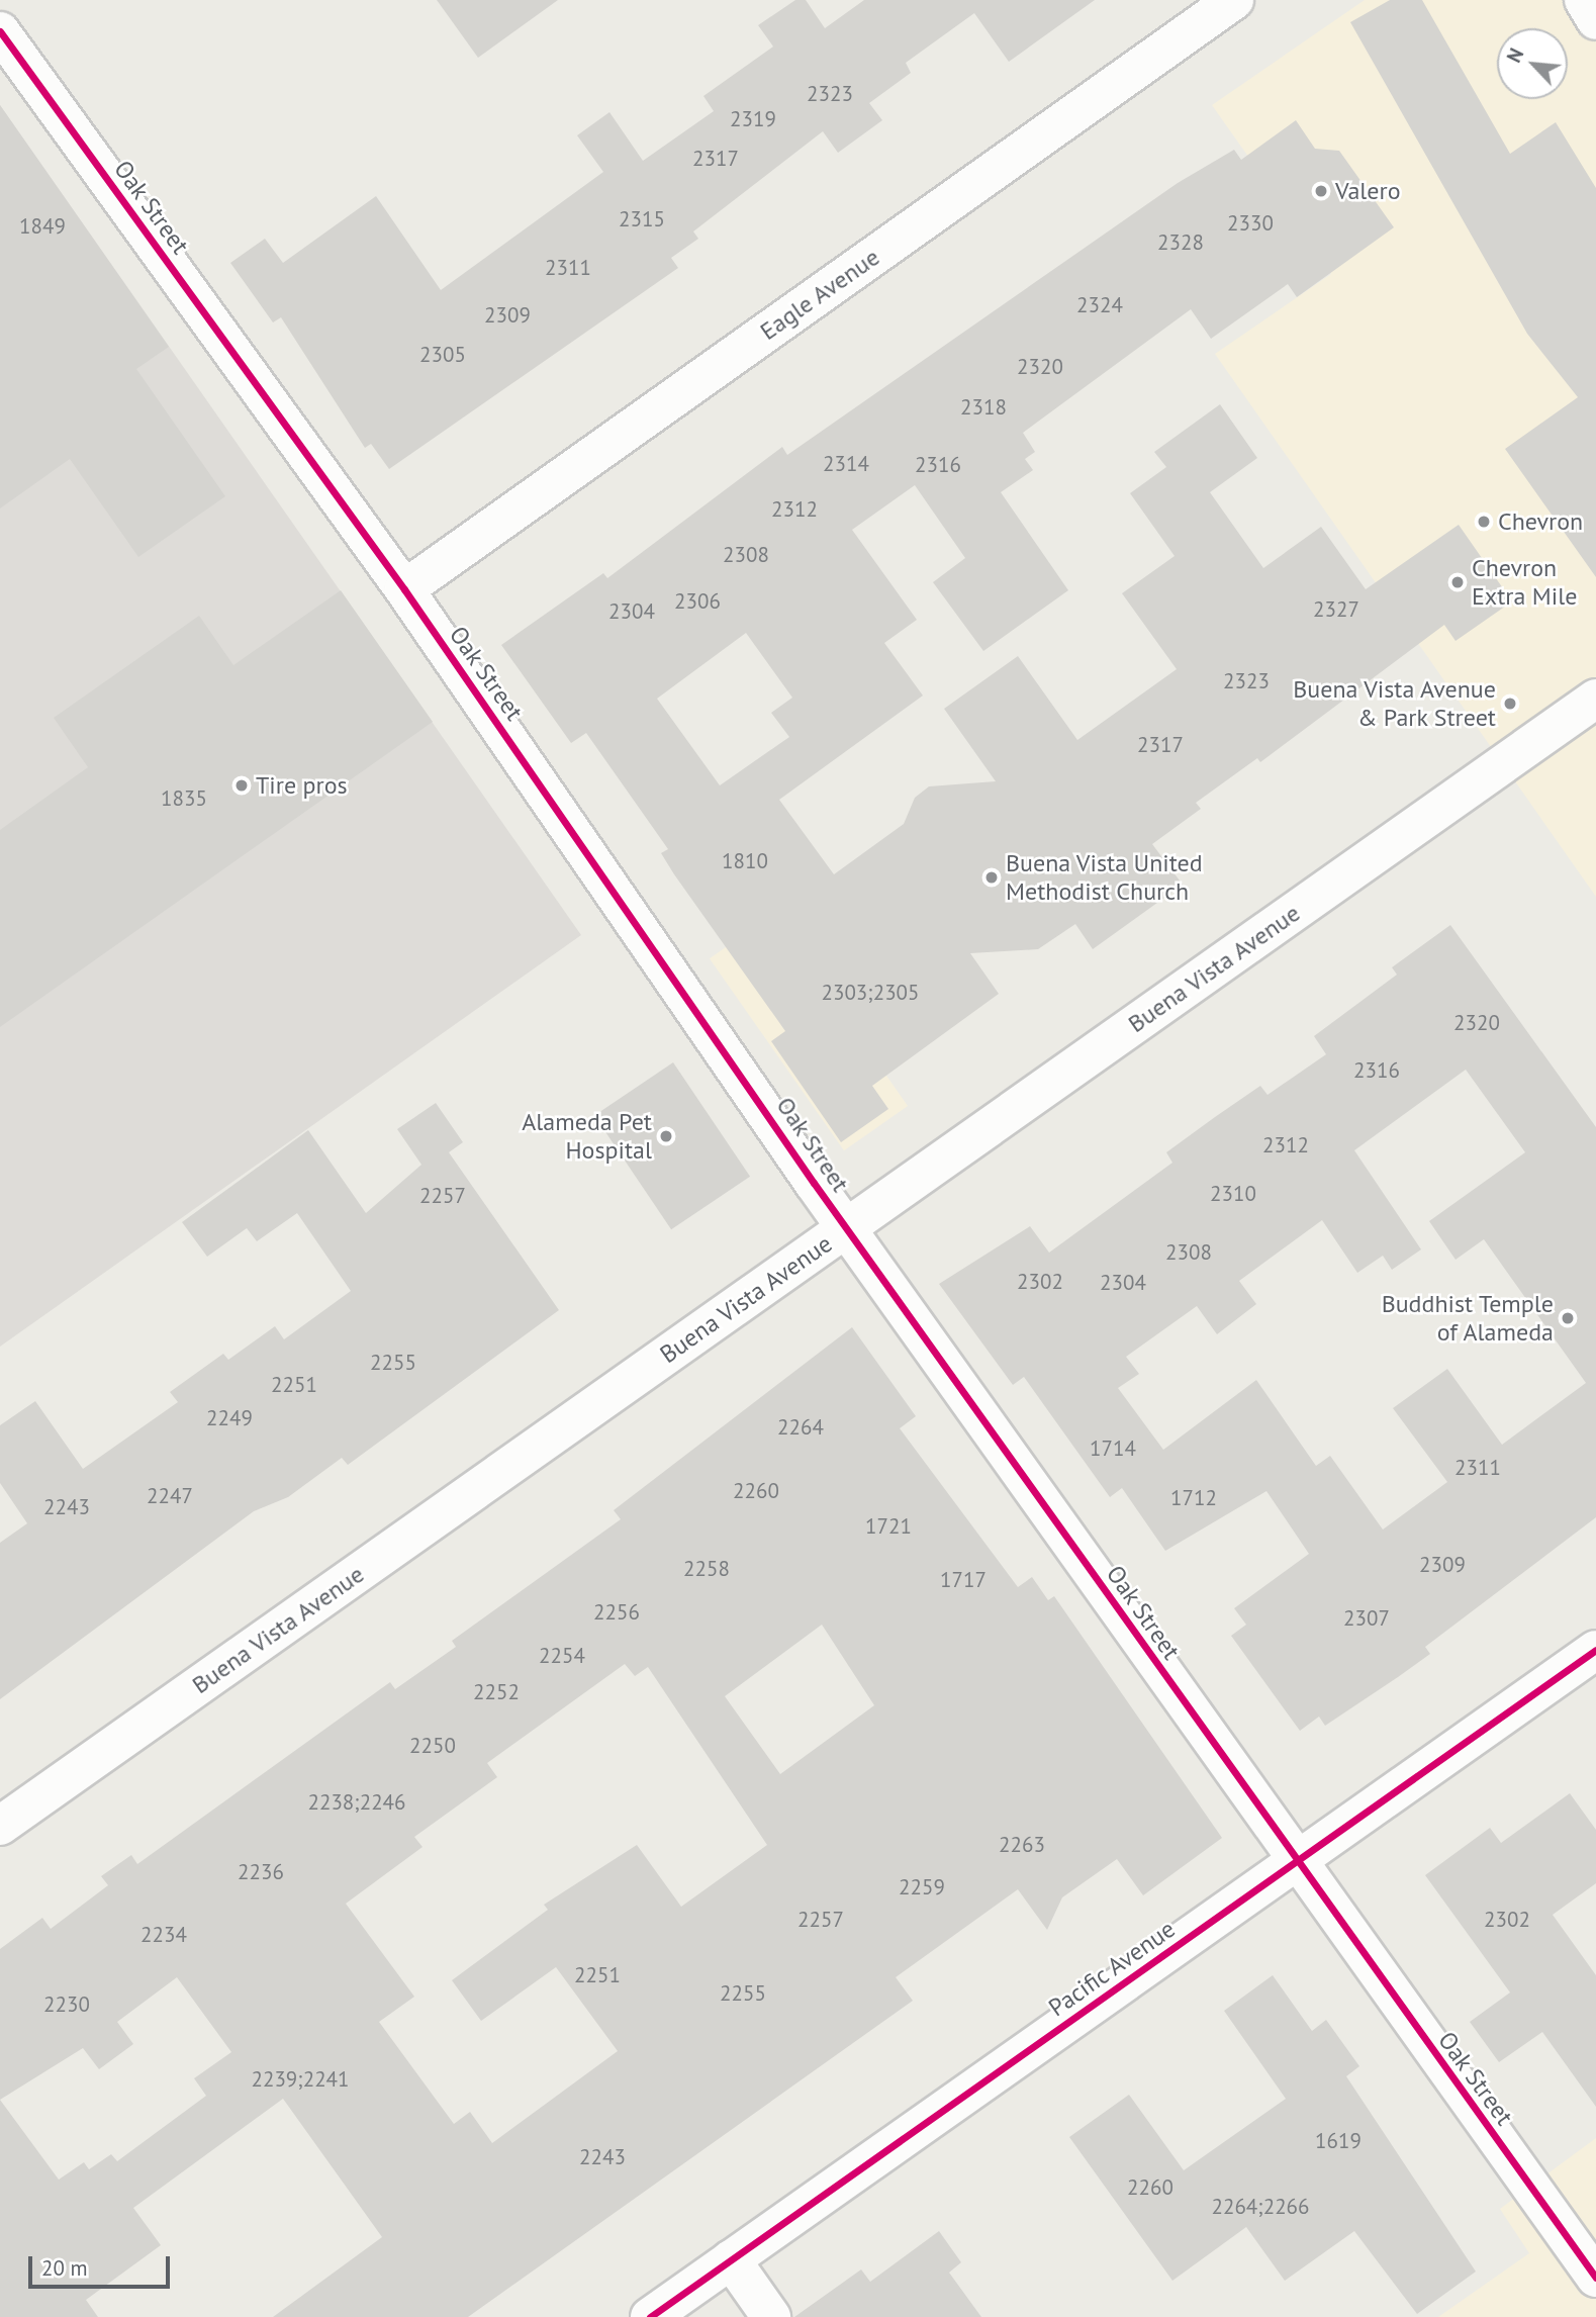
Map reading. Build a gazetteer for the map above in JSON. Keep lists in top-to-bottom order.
{
  "streets": {
    "street": [
      "Oak Street",
      "Eagle Avenue",
      "Buena Vista Avenue",
      "Pacific Avenue"
    ]
  },
  "crossings": [
    ["Oak Street", "Eagle Avenue"],
    ["Oak Street", "Buena Vista Avenue"],
    ["Oak Street", "Pacific Avenue"]
  ],
  "places": [
    "Valero",
    "Chevron",
    "Chevron Extra Mile",
    "Buena Vista Avenue & Park Street",
    "Tire pros",
    "Buena Vista United Methodist Church",
    "Alameda Pet Hospital",
    "Buddhist Temple of Alameda"
  ],
  "house_numbers": [
    "2323",
    "2319",
    "2317",
    "2315",
    "2330",
    "1849",
    "2328",
    "2311",
    "2324",
    "2309",
    "2305",
    "2320",
    "2318",
    "2314",
    "2316",
    "2312",
    "2308",
    "2306",
    "2327",
    "2304",
    "2323",
    "2317",
    "1835",
    "1810",
    "2303;2305",
    "2320",
    "2316",
    "2312",
    "2310",
    "2257",
    "2308",
    "2302",
    "2304",
    "2255",
    "2251",
    "2249",
    "2264",
    "1714",
    "2311",
    "2260",
    "2247",
    "1712",
    "2243",
    "1721",
    "2309",
    "2258",
    "1717",
    "2256",
    "2307",
    "2254",
    "2252",
    "2250",
    "2238;2246",
    "2263",
    "2236",
    "2259",
    "2257",
    "2302",
    "2234",
    "2251",
    "2255",
    "2230",
    "2239;2241",
    "1619",
    "2243",
    "2260",
    "2264;2266"
  ],
  "scale_bar": "20 m",
  "north": "top left"
}
